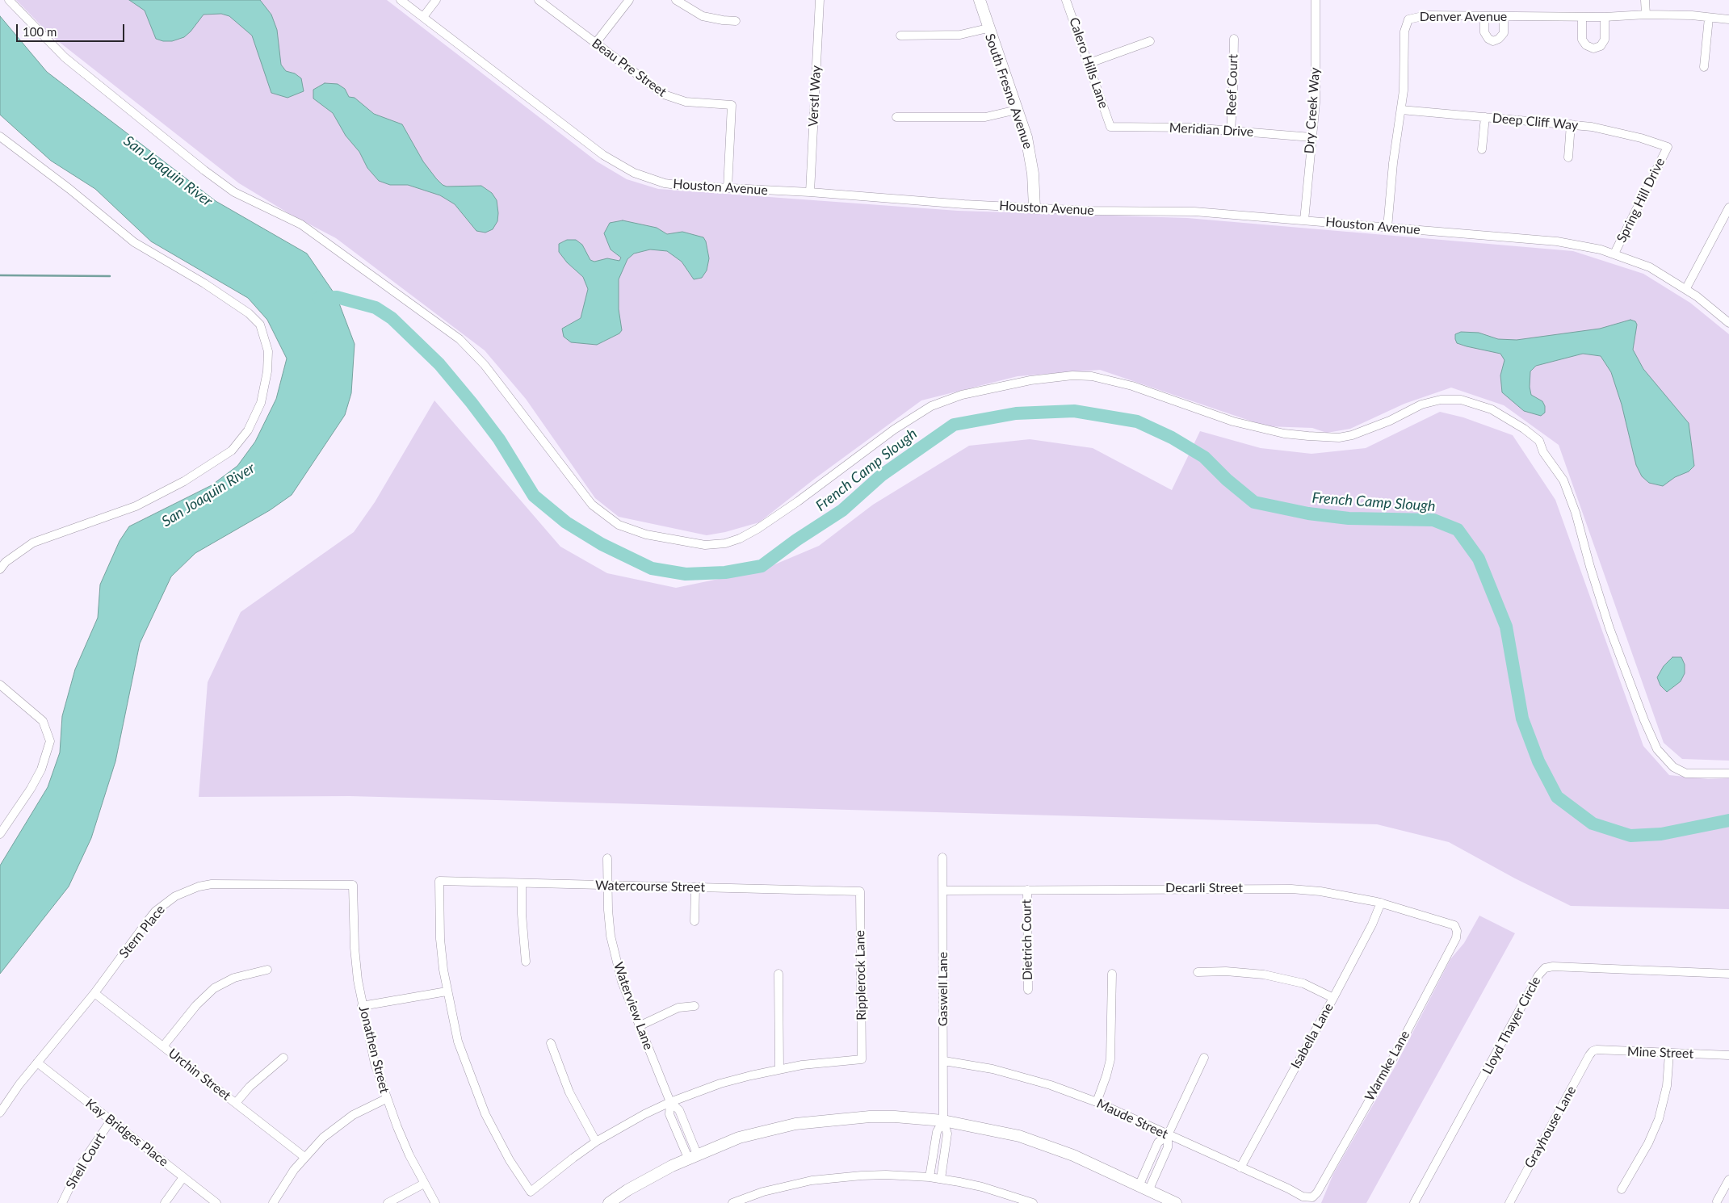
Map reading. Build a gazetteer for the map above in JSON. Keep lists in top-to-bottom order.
{
  "streets": {
    "street": [
      "Denver Avenue",
      "Calero Hills Lane",
      "Beau Pre Street",
      "Reef Court",
      "South Fresno Avenue",
      "Verstl Way",
      "Dry Creek Way",
      "Deep Cliff Way",
      "Meridian Drive",
      "Houston Avenue",
      "Spring Hill Drive",
      "Watercourse Street",
      "Decarli Street",
      "Stern Place",
      "Dietrich Court",
      "Ripplerock Lane",
      "Gaswell Lane",
      "Waterview Lane",
      "Lloyd Thayer Circle",
      "Isabella Lane",
      "Jonathen Street",
      "Mine Street",
      "Warmke Lane",
      "Urchin Street",
      "Maude Street",
      "Grayhouse Lane",
      "Kay Bridges Place",
      "Shell Court"
    ]
  },
  "crossings": [
    ["Denver Avenue", "Deep Cliff Way"],
    ["Denver Avenue", "Houston Avenue"],
    ["Calero Hills Lane", "Meridian Drive"],
    ["Beau Pre Street", "Houston Avenue"],
    ["Reef Court", "Meridian Drive"],
    ["South Fresno Avenue", "Houston Avenue"],
    ["Verstl Way", "Houston Avenue"],
    ["Dry Creek Way", "Meridian Drive"],
    ["Dry Creek Way", "Houston Avenue"],
    ["Deep Cliff Way", "Spring Hill Drive"],
    ["Houston Avenue", "Spring Hill Drive"],
    ["Watercourse Street", "Ripplerock Lane"],
    ["Watercourse Street", "Waterview Lane"],
    ["Decarli Street", "Dietrich Court"],
    ["Decarli Street", "Gaswell Lane"],
    ["Decarli Street", "Isabella Lane"],
    ["Decarli Street", "Warmke Lane"],
    ["Stern Place", "Jonathen Street"],
    ["Stern Place", "Urchin Street"],
    ["Stern Place", "Kay Bridges Place"],
    ["Gaswell Lane", "Maude Street"],
    ["Isabella Lane", "Maude Street"],
    ["Mine Street", "Grayhouse Lane"],
    ["Warmke Lane", "Maude Street"],
    ["Kay Bridges Place", "Shell Court"]
  ],
  "water": ["San Joaquin River", "French Camp Slough"],
  "scale_bar": "100 m"
}
